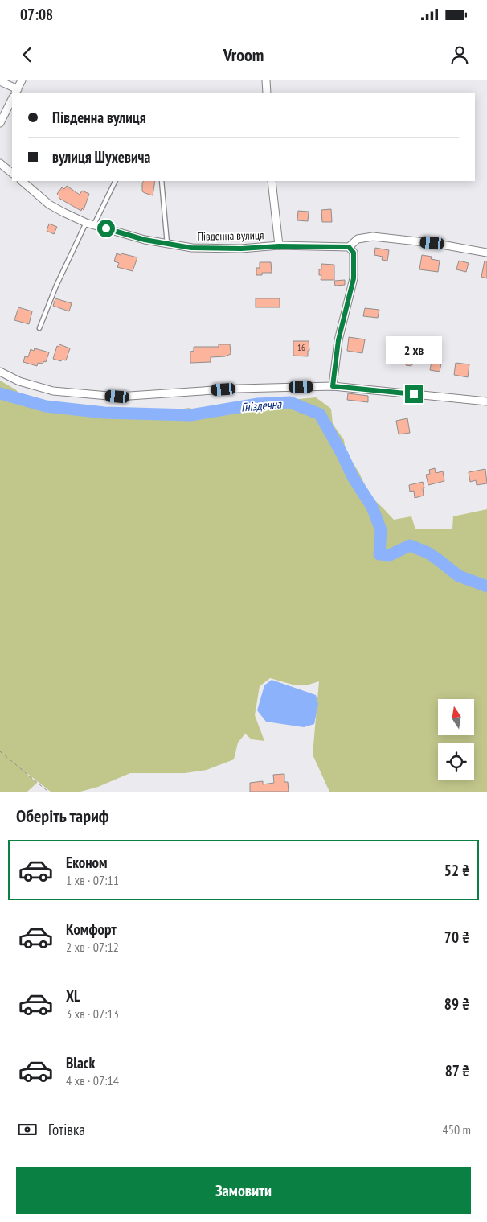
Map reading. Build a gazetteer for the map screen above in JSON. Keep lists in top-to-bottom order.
{
  "streets": {
    "street": ["Південна вулиця"]
  },
  "water": ["Гніздечна"],
  "house_numbers": ["16"],
  "north": "top",
  "page": {
    "status": "07:08",
    "header": "Vroom",
    "banner": ["Південна вулиця", "вулиця Шухевича"],
    "bubble": "2 хв",
    "heading": "Оберіть тариф",
    "list": [
      {
        "name": "Економ",
        "note": "1 хв · 07:11",
        "value": "52 ₴"
      },
      {
        "name": "Комфорт",
        "note": "2 хв · 07:12",
        "value": "70 ₴"
      },
      {
        "name": "XL",
        "note": "3 хв · 07:13",
        "value": "89 ₴"
      },
      {
        "name": "Black",
        "note": "4 хв · 07:14",
        "value": "87 ₴"
      }
    ],
    "pay": ["Готівка", "450 m"],
    "buttons": "Замовити"
  }
}
